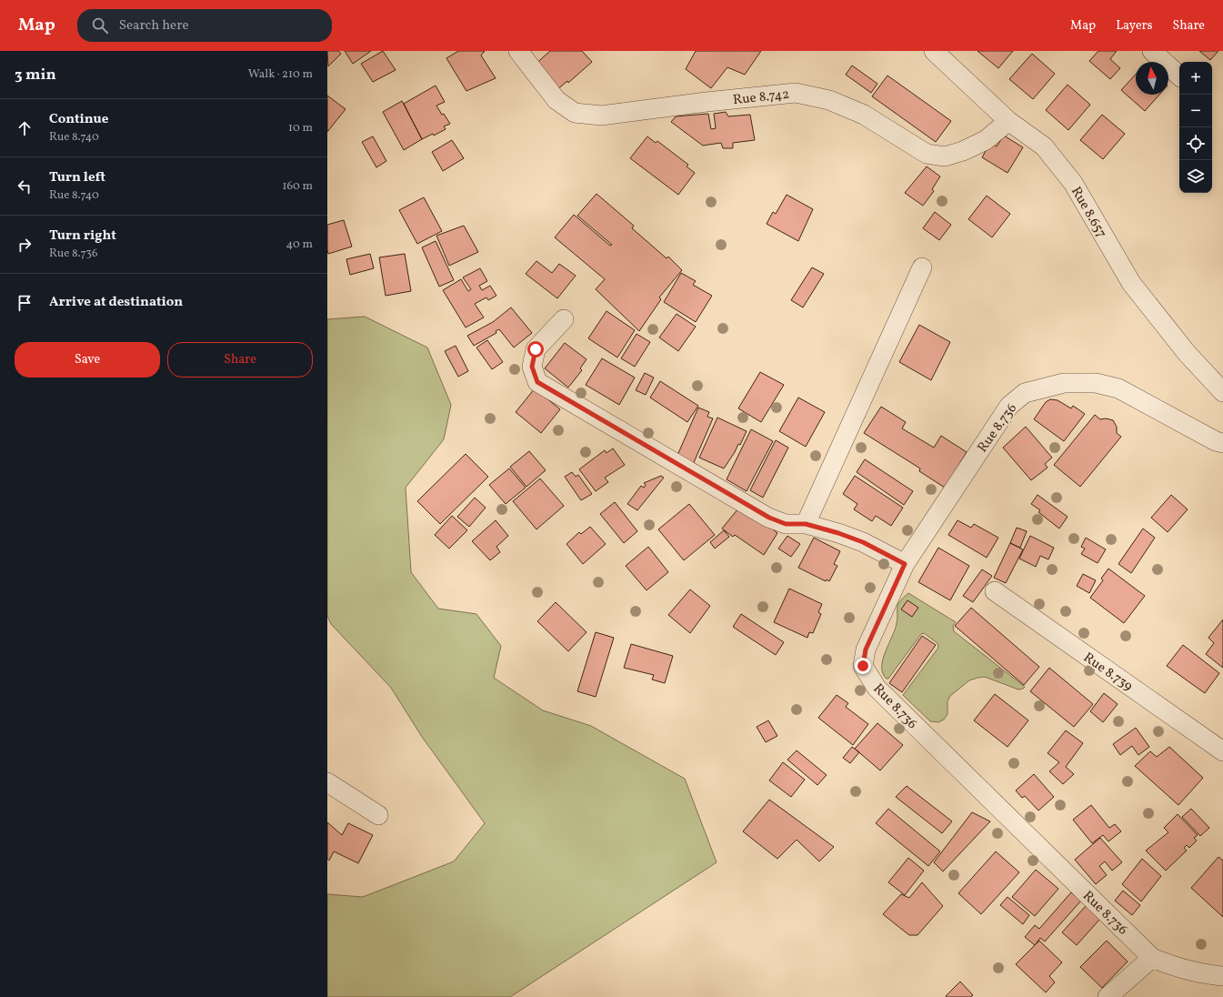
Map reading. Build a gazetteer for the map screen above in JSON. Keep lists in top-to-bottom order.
{
  "streets": {
    "street": [
      "Rue 8.742",
      "Rue 8.657",
      "Rue 8.736",
      "Rue 8.739"
    ]
  },
  "crossings": [
    ["Rue 8.742", "Rue 8.657"]
  ],
  "north": "top",
  "page": {
    "header": "Map",
    "search": "Search here",
    "nav": ["Map", "Layers", "Share"],
    "heading": ["3 min", "Walk · 210 m"],
    "map_buttons": ["+", "−"],
    "list": [
      ["Continue", "Rue 8.740", "10 m"],
      ["Turn left", "Rue 8.740", "160 m"],
      ["Turn right", "Rue 8.736", "40 m"],
      "Arrive at destination"
    ],
    "buttons": ["Save", "Share"]
  }
}
